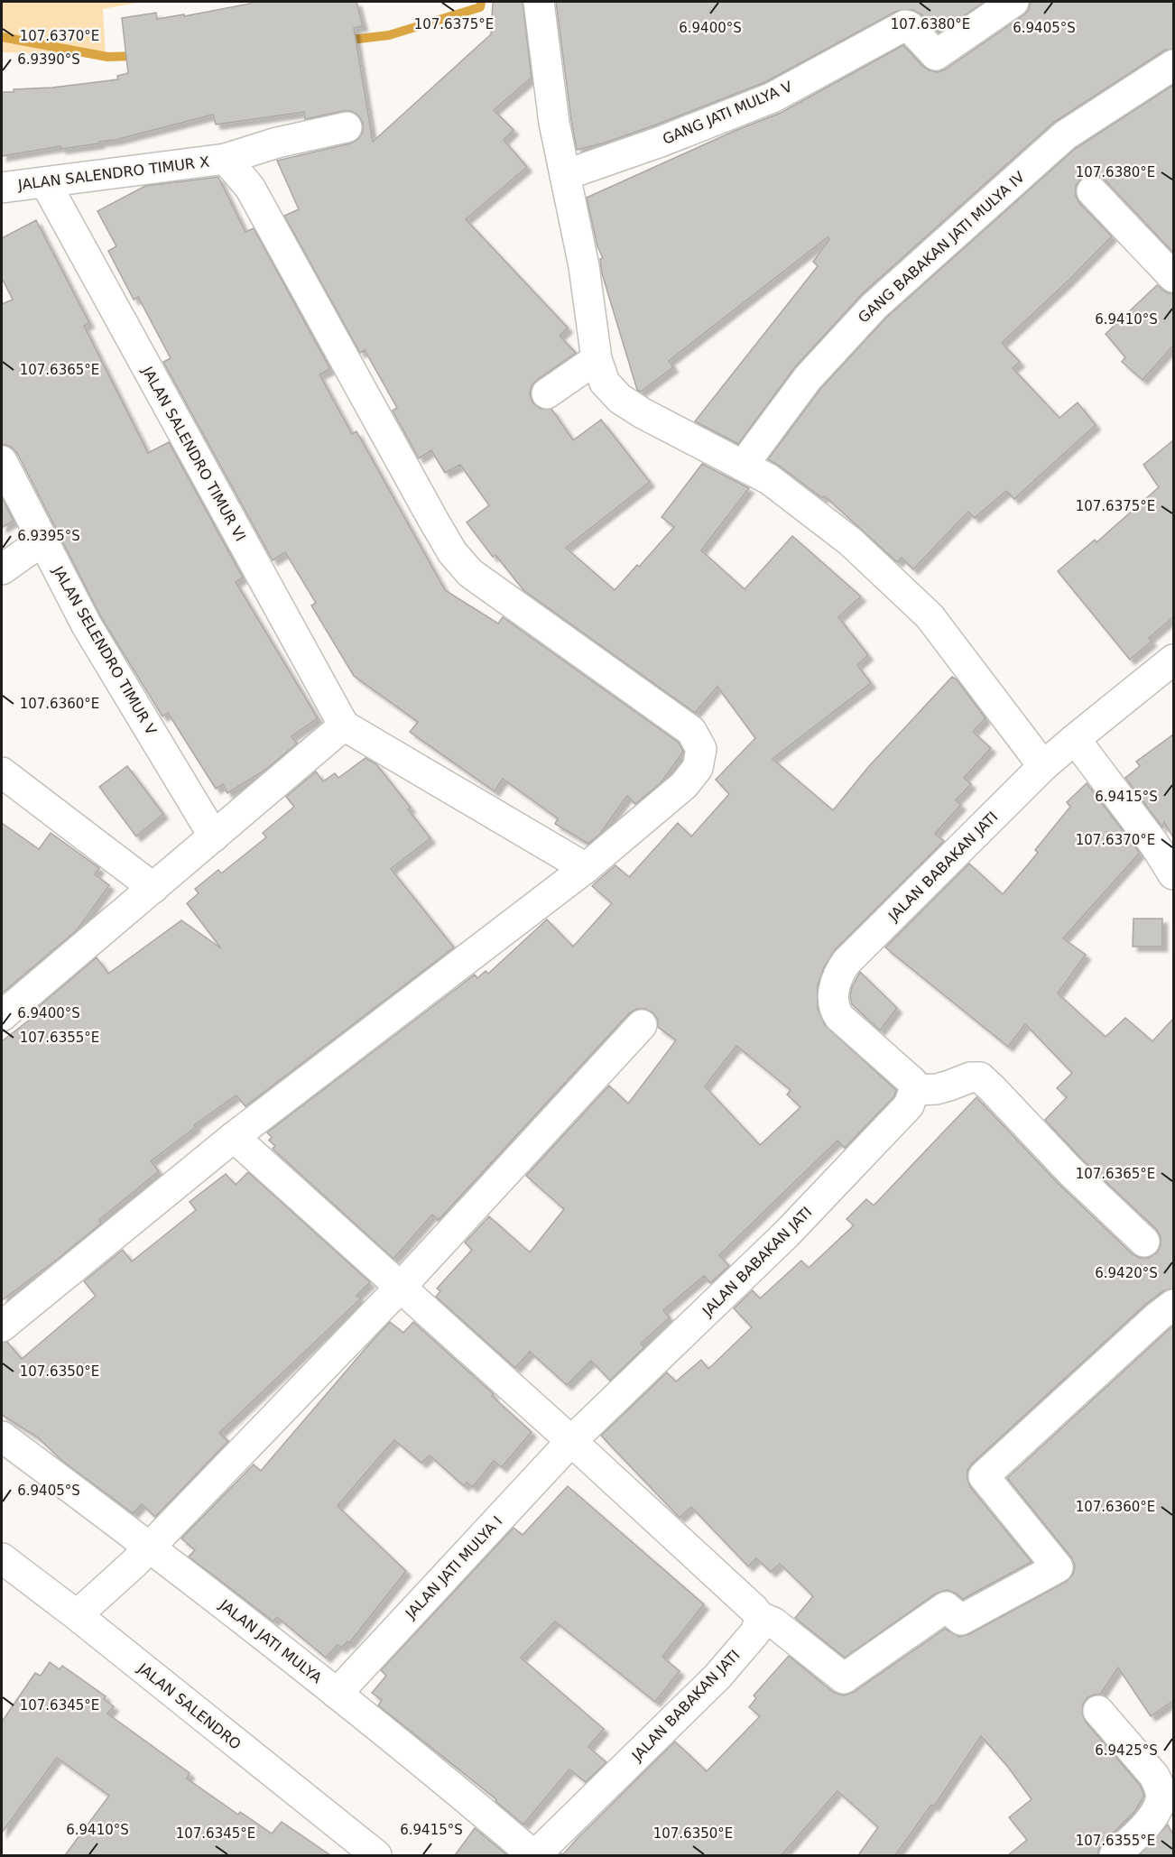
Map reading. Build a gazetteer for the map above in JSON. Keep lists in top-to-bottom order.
{
  "streets": {
    "street": [
      "GANG JATI MULYA V",
      "JALAN SALENDRO TIMUR X",
      "GANG BABAKAN JATI MULYA IV",
      "JALAN SALENDRO TIMUR VI",
      "JALAN SELENDRO TIMUR V",
      "JALAN BABAKAN JATI",
      "JALAN JATI MULYA I",
      "JALAN JATI MULYA",
      "JALAN SALENDRO"
    ]
  },
  "crossings": [
    ["JALAN SALENDRO TIMUR X", "JALAN SALENDRO TIMUR VI"],
    ["JALAN BABAKAN JATI", "JALAN JATI MULYA I"],
    ["JALAN BABAKAN JATI", "JALAN JATI MULYA"],
    ["JALAN JATI MULYA I", "JALAN JATI MULYA"]
  ],
  "coordinates": [
    "107.6380°E",
    "107.6375°E",
    "6.9400°S",
    "6.9405°S",
    "107.6370°E",
    "6.9390°S",
    "6.9410°S",
    "107.6365°E",
    "6.9395°S",
    "107.6360°E",
    "6.9415°S",
    "107.6355°E",
    "6.9420°S",
    "107.6350°E",
    "107.6345°E",
    "6.9425°S"
  ]
}
